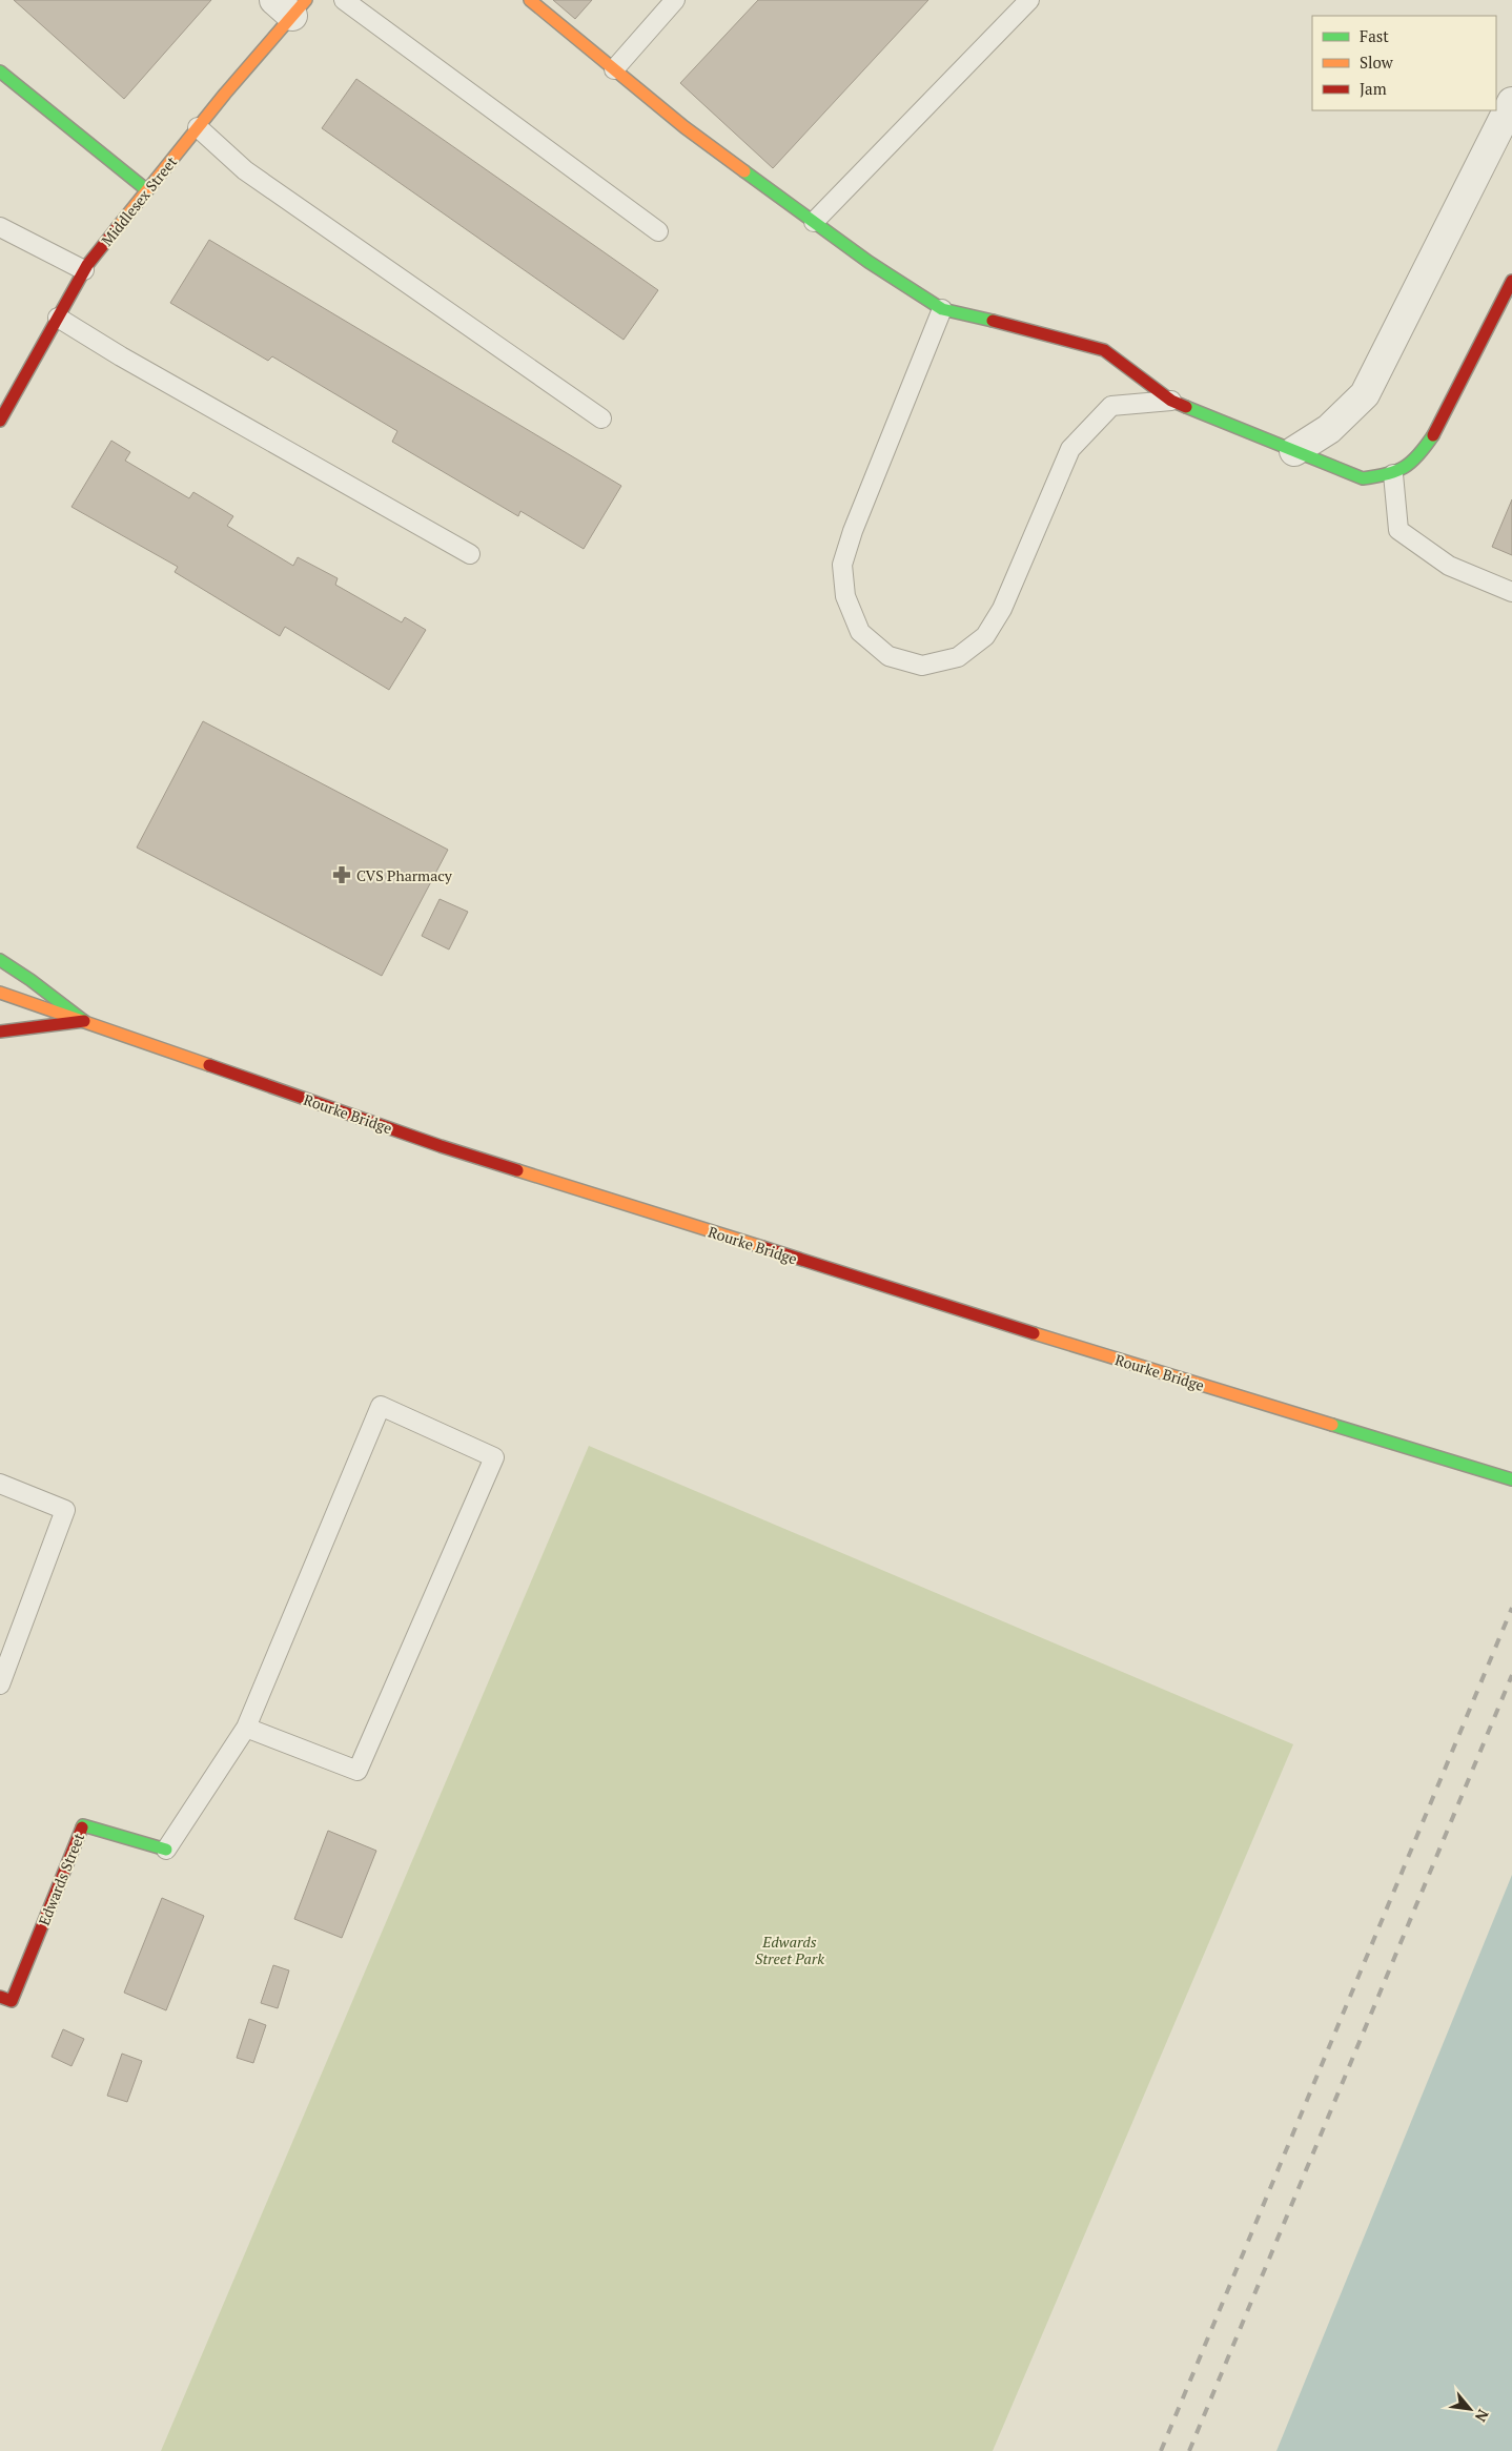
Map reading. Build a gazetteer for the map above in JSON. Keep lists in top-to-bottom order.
{
  "streets": {
    "main road": ["Middlesex Street", "Rourke Bridge", "Edwards Street"]
  },
  "parks": ["Edwards Street Park"],
  "places": {
    "pharmacy": ["CVS Pharmacy"]
  },
  "legend": ["Fast", "Slow", "Jam"],
  "north": "bottom right"
}
